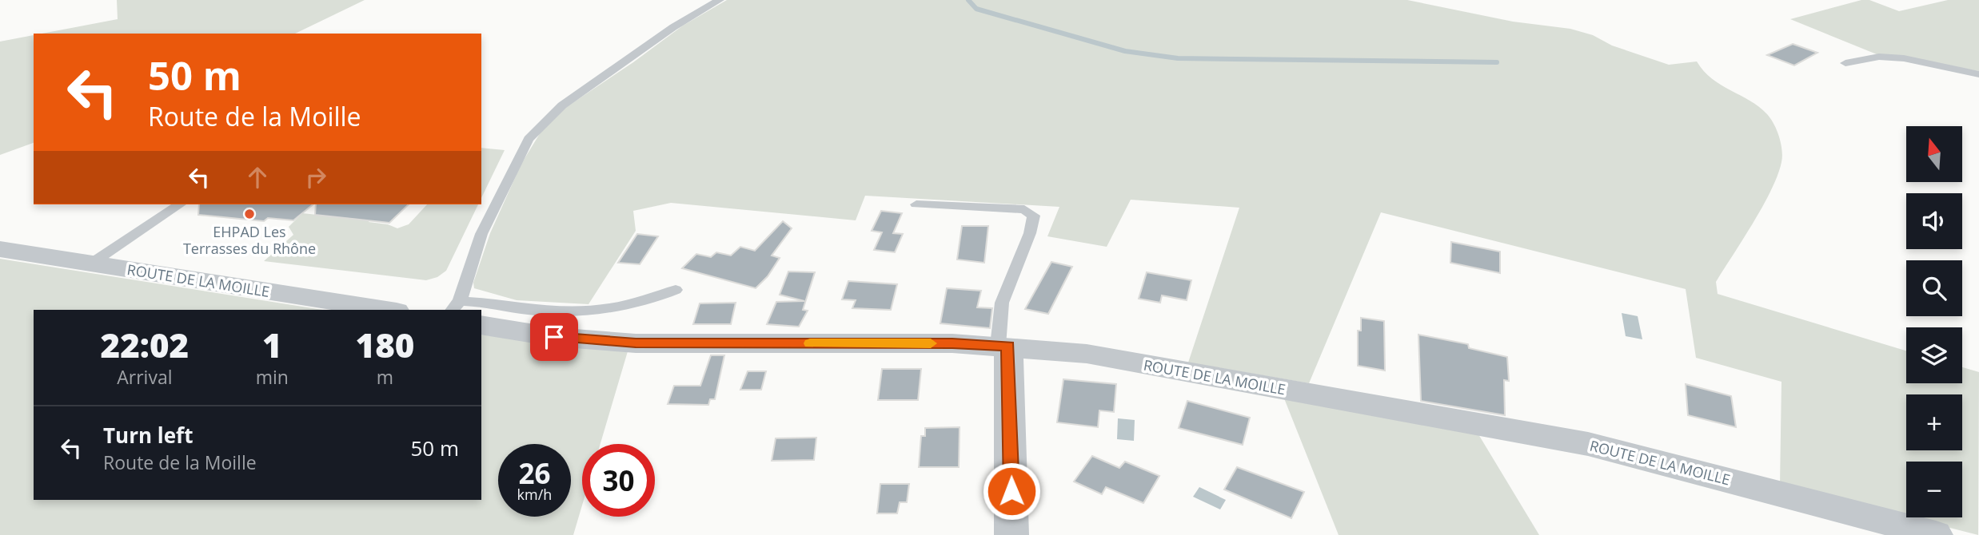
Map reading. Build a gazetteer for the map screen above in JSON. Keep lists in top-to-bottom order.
{
  "streets": {
    "street": ["ROUTE DE LA MOILLE"]
  },
  "places": ["EHPAD Les Terrasses du Rhône"],
  "north": "top",
  "page": {
    "turn": ["50 m", "Route de la Moille"],
    "map_buttons": ["+", "−"],
    "eta": [
      "22:02",
      "Arrival",
      "1",
      "min",
      "180",
      "m"
    ],
    "list": [
      {
        "name": "Turn left",
        "note": "Route de la Moille",
        "value": "50 m"
      }
    ],
    "speed": "26 km/h",
    "limit": "30"
  }
}
